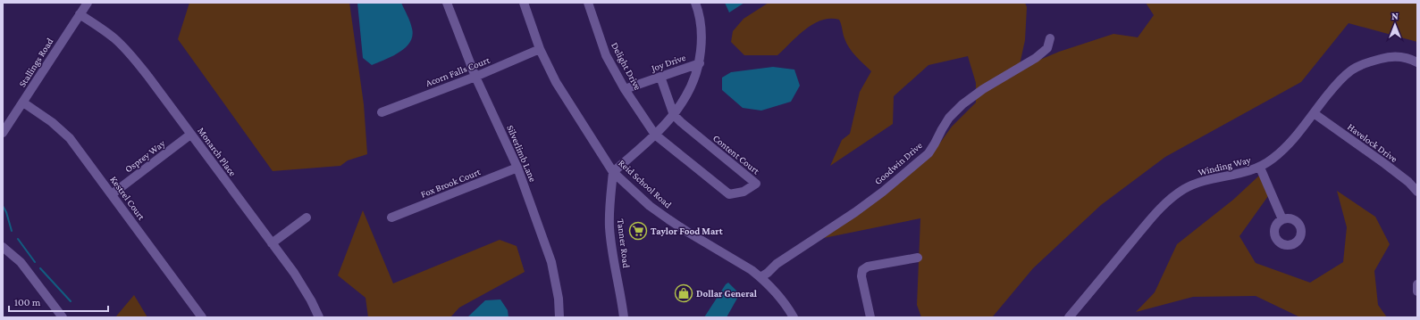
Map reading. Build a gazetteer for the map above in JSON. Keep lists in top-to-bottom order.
{
  "streets": {
    "street": [
      "Stallings Road",
      "Joy Drive",
      "Delight Drive",
      "Acorn Falls Court",
      "Havelock Drive",
      "Monarch Place",
      "Silverlimb Lane",
      "Content Court",
      "Osprey Way",
      "Goodwin Drive",
      "Winding Way",
      "Fox Brook Court",
      "Reid School Road",
      "Kestrel Court",
      "Tanner Road"
    ]
  },
  "crossings": [
    ["Stallings Road", "Monarch Place"],
    ["Stallings Road", "Kestrel Court"],
    ["Joy Drive", "Delight Drive"],
    ["Joy Drive", "Content Court"],
    ["Delight Drive", "Content Court"],
    ["Acorn Falls Court", "Silverlimb Lane"],
    ["Acorn Falls Court", "Reid School Road"],
    ["Havelock Drive", "Winding Way"],
    ["Monarch Place", "Osprey Way"],
    ["Silverlimb Lane", "Fox Brook Court"],
    ["Osprey Way", "Kestrel Court"],
    ["Goodwin Drive", "Reid School Road"],
    ["Reid School Road", "Tanner Road"]
  ],
  "places": {
    "supermarket": ["Taylor Food Mart"],
    "shop": ["Dollar General"]
  },
  "scale_bar": "100 m",
  "north": "top"
}
